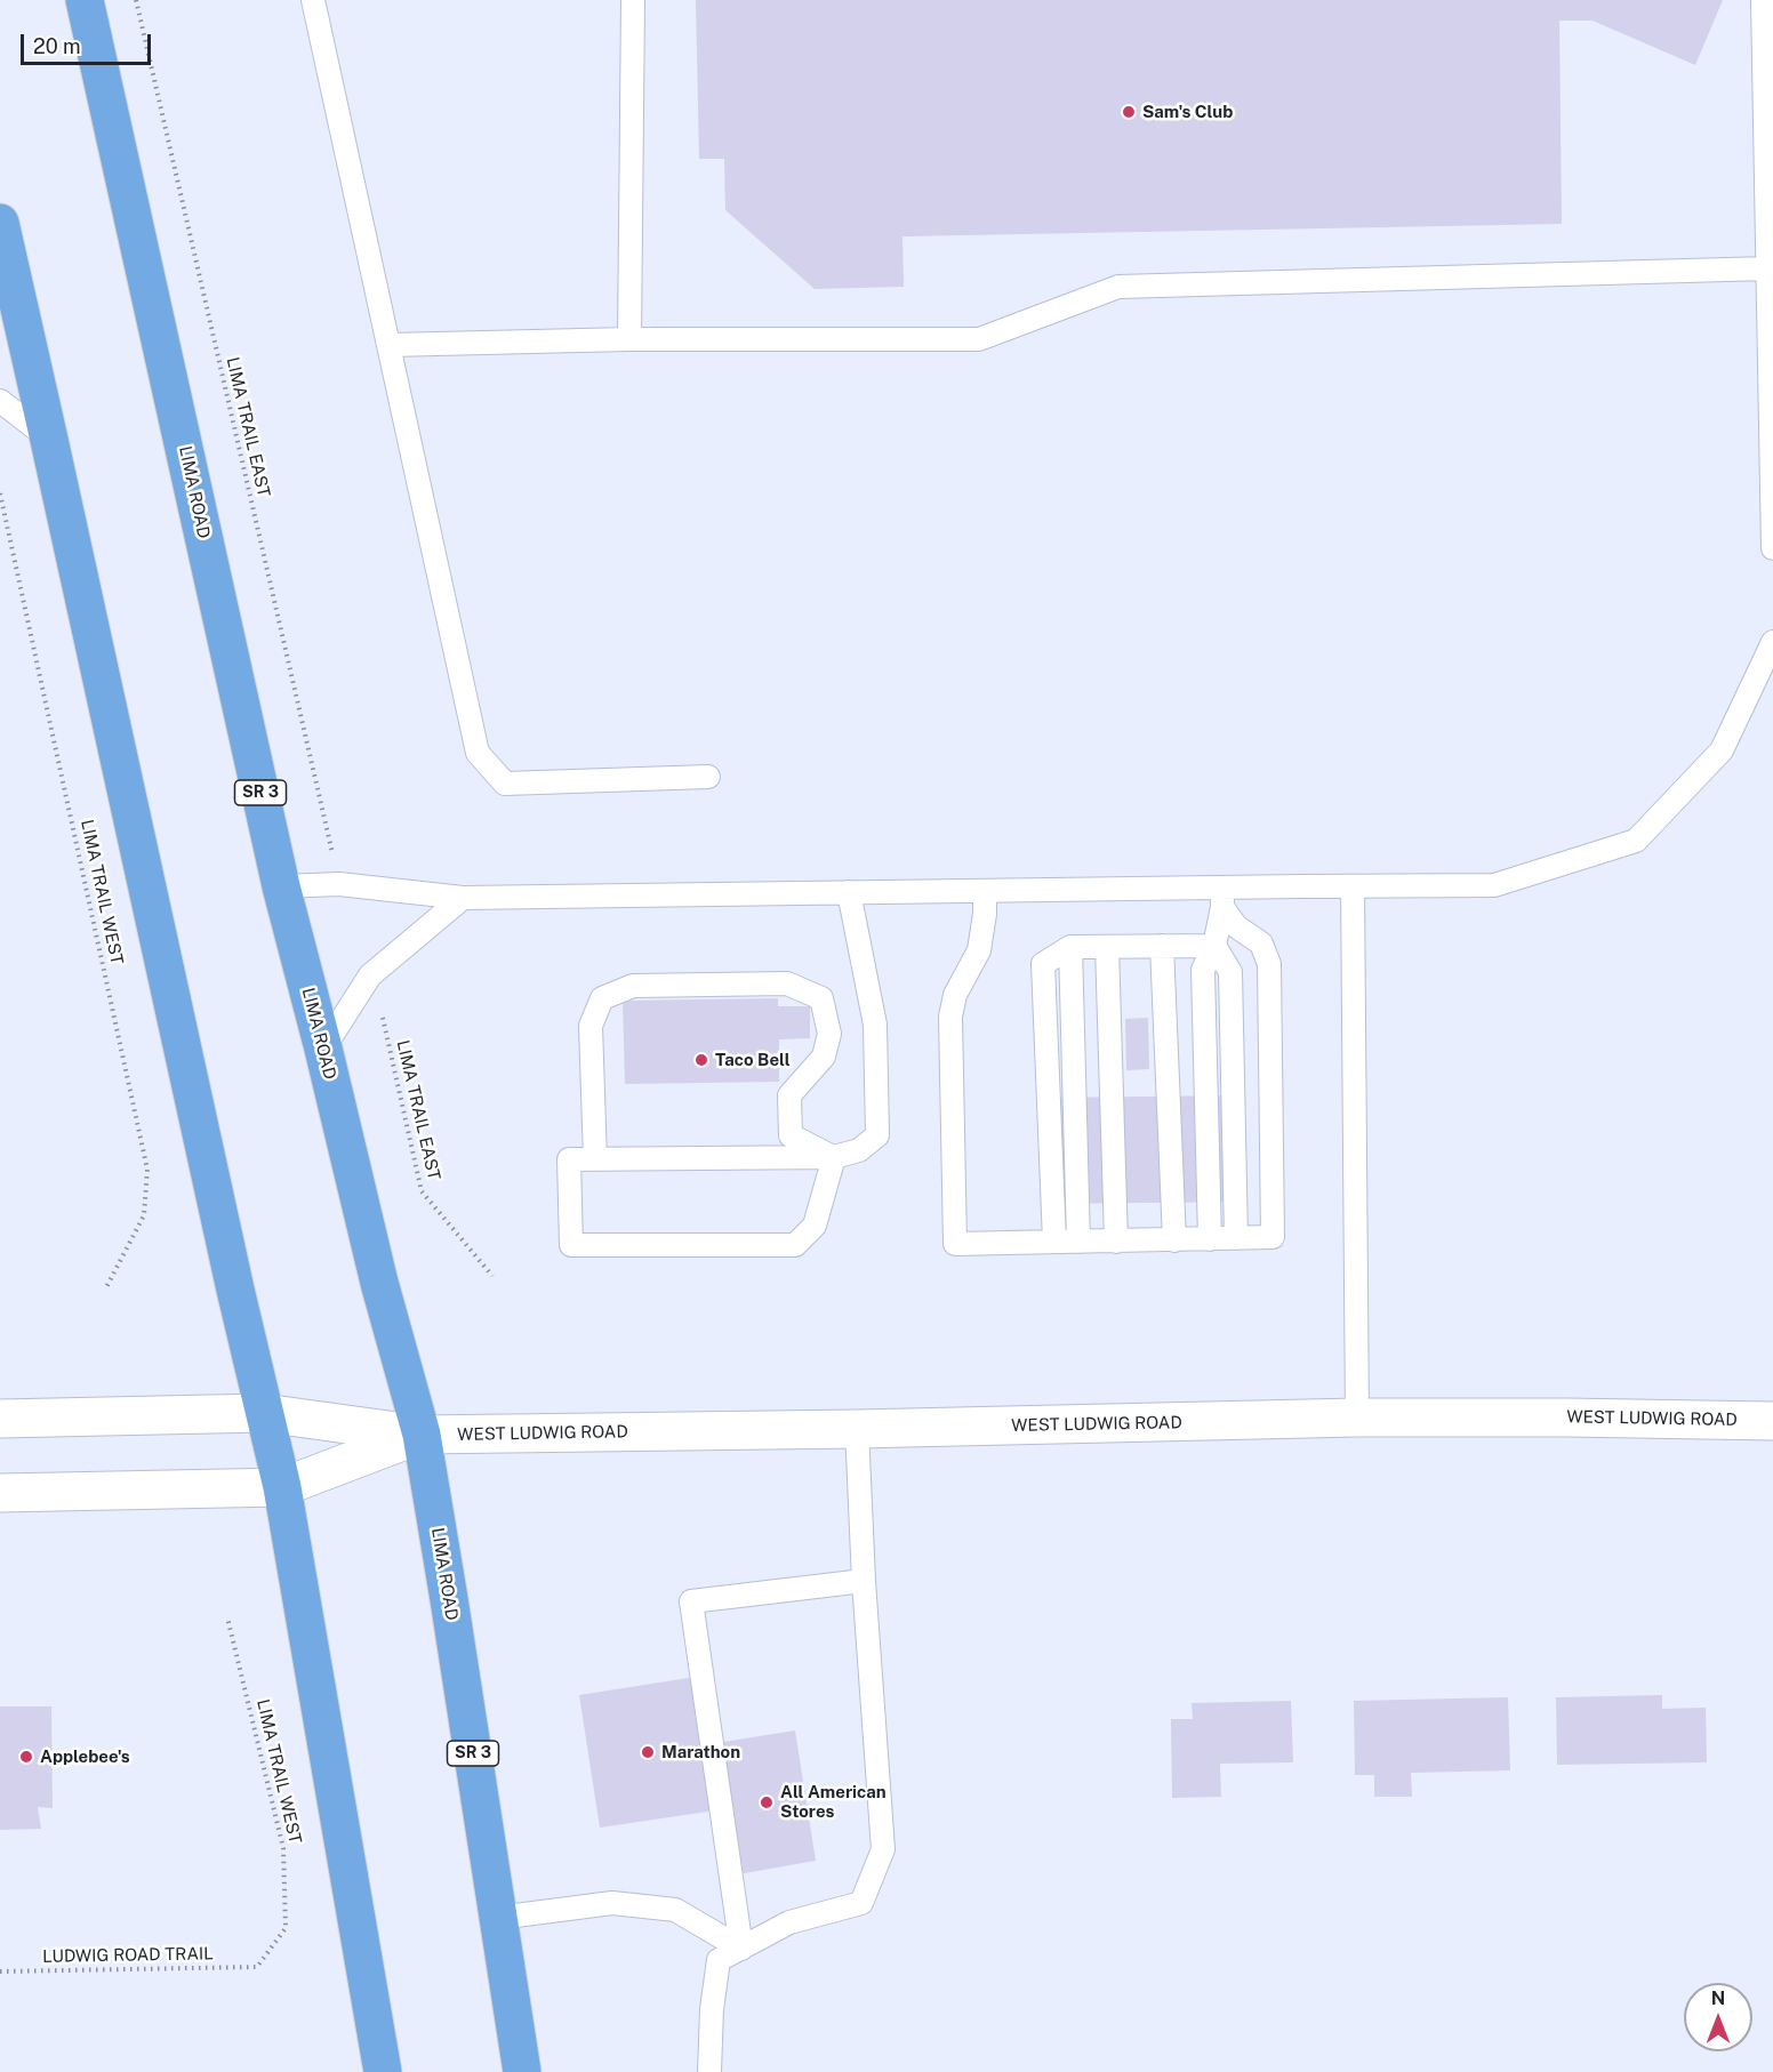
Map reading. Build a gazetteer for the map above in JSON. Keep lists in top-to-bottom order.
{
  "streets": {
    "highway": ["LIMA ROAD", "SR 3"],
    "main road": ["WEST LUDWIG ROAD"],
    "path": ["LIMA TRAIL EAST", "LIMA TRAIL WEST", "LUDWIG ROAD TRAIL"]
  },
  "crossings": [
    ["LIMA ROAD", "WEST LUDWIG ROAD"],
    ["LIMA TRAIL WEST", "LUDWIG ROAD TRAIL"]
  ],
  "places": [
    "Sam's Club",
    "Taco Bell",
    "Marathon",
    "Applebee's",
    "All American Stores"
  ],
  "scale_bar": "20 m",
  "north": "top"
}
